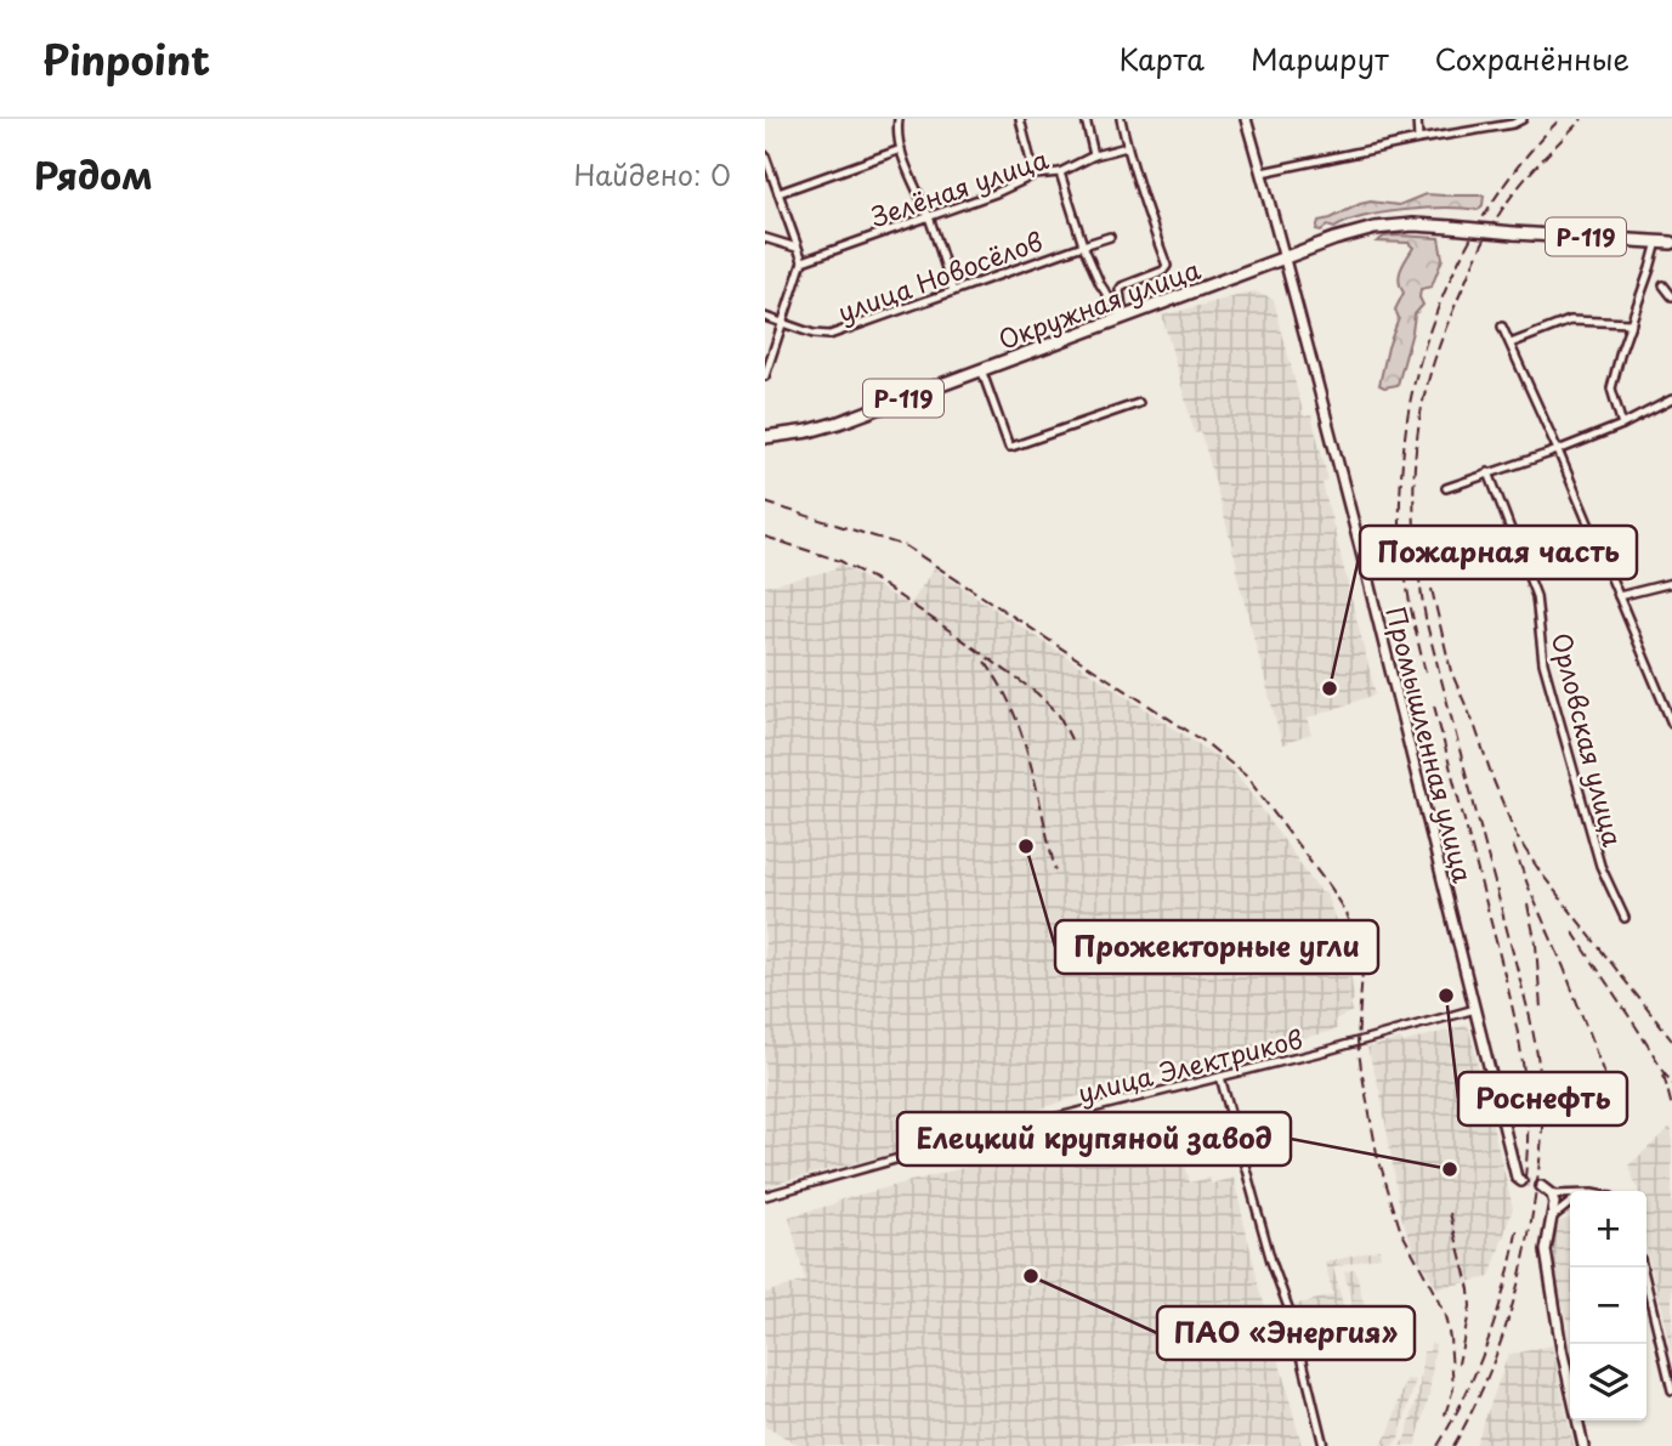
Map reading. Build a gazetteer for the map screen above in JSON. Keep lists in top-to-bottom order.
{
  "streets": {
    "highway": ["Р-119", "Окружная улица"],
    "street": [
      "Зелёная улица",
      "улица Новосёлов",
      "Орловская улица",
      "Промышленная улица",
      "улица Электриков"
    ]
  },
  "crossings": [
    ["Р-119", "Окружная улица"],
    ["Окружная улица", "Промышленная улица"],
    ["Промышленная улица", "улица Электриков"]
  ],
  "places": [
    "Пожарная часть",
    "Прожекторные угли",
    "Роснефть",
    "Елецкий крупяной завод",
    "ПАО «Энергия»"
  ],
  "page": {
    "header": "Pinpoint",
    "nav": ["Карта", "Маршрут", "Сохранённые"],
    "heading": ["Рядом", "Найдено: 0"],
    "map_buttons": ["+", "−"]
  }
}
